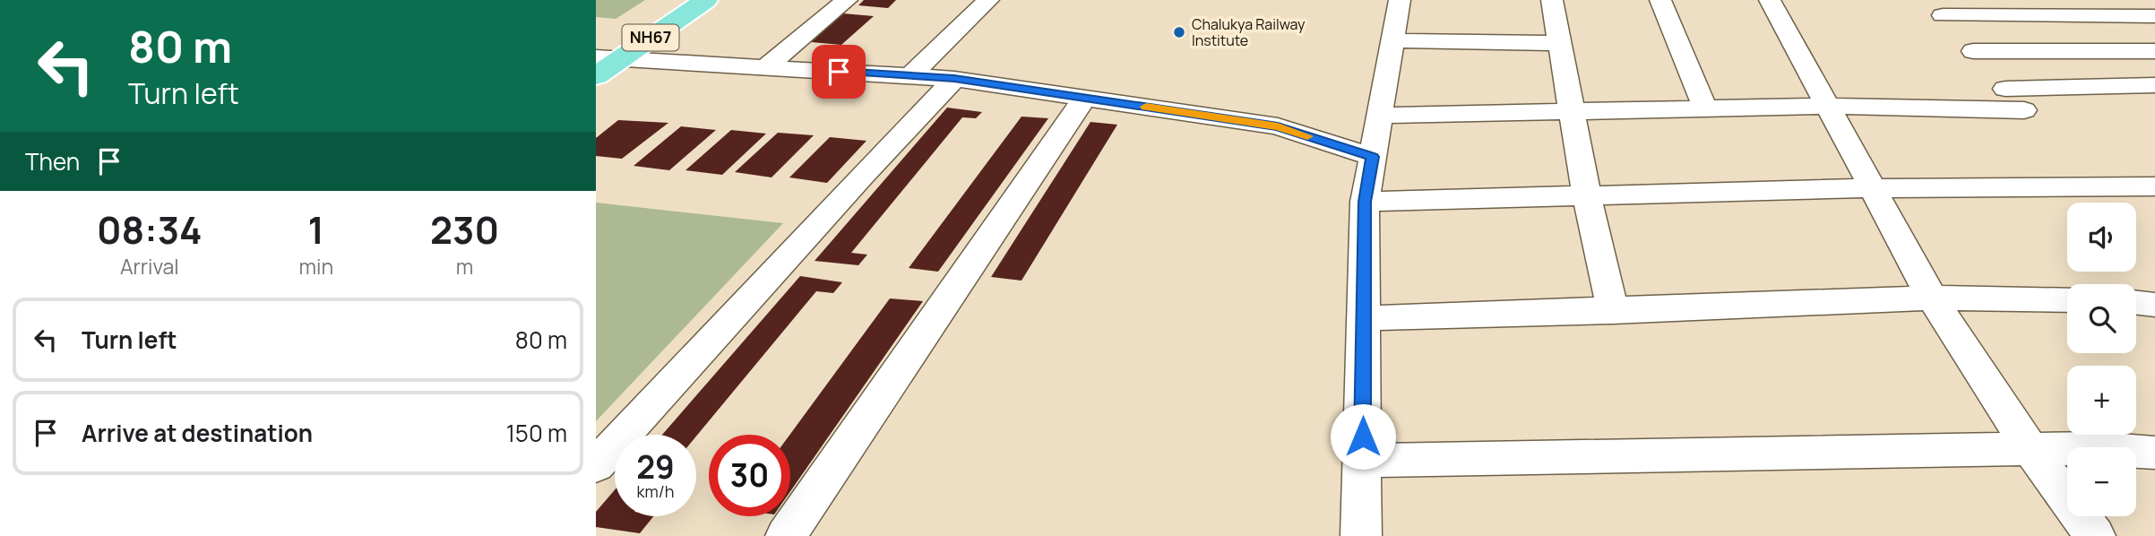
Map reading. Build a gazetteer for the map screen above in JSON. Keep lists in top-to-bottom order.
{
  "streets": {
    "highway": ["NH67"]
  },
  "places": ["Chalukya Railway Institute"],
  "page": {
    "turn": ["80 m", "Turn left"],
    "then": "Then",
    "eta": [
      "08:34",
      "Arrival",
      "1",
      "min",
      "230",
      "m"
    ],
    "map_buttons": ["+", "−"],
    "list": [
      {
        "name": "Turn left",
        "value": "80 m"
      },
      {
        "name": "Arrive at destination",
        "value": "150 m"
      }
    ],
    "speed": "29 km/h",
    "limit": "30"
  }
}
